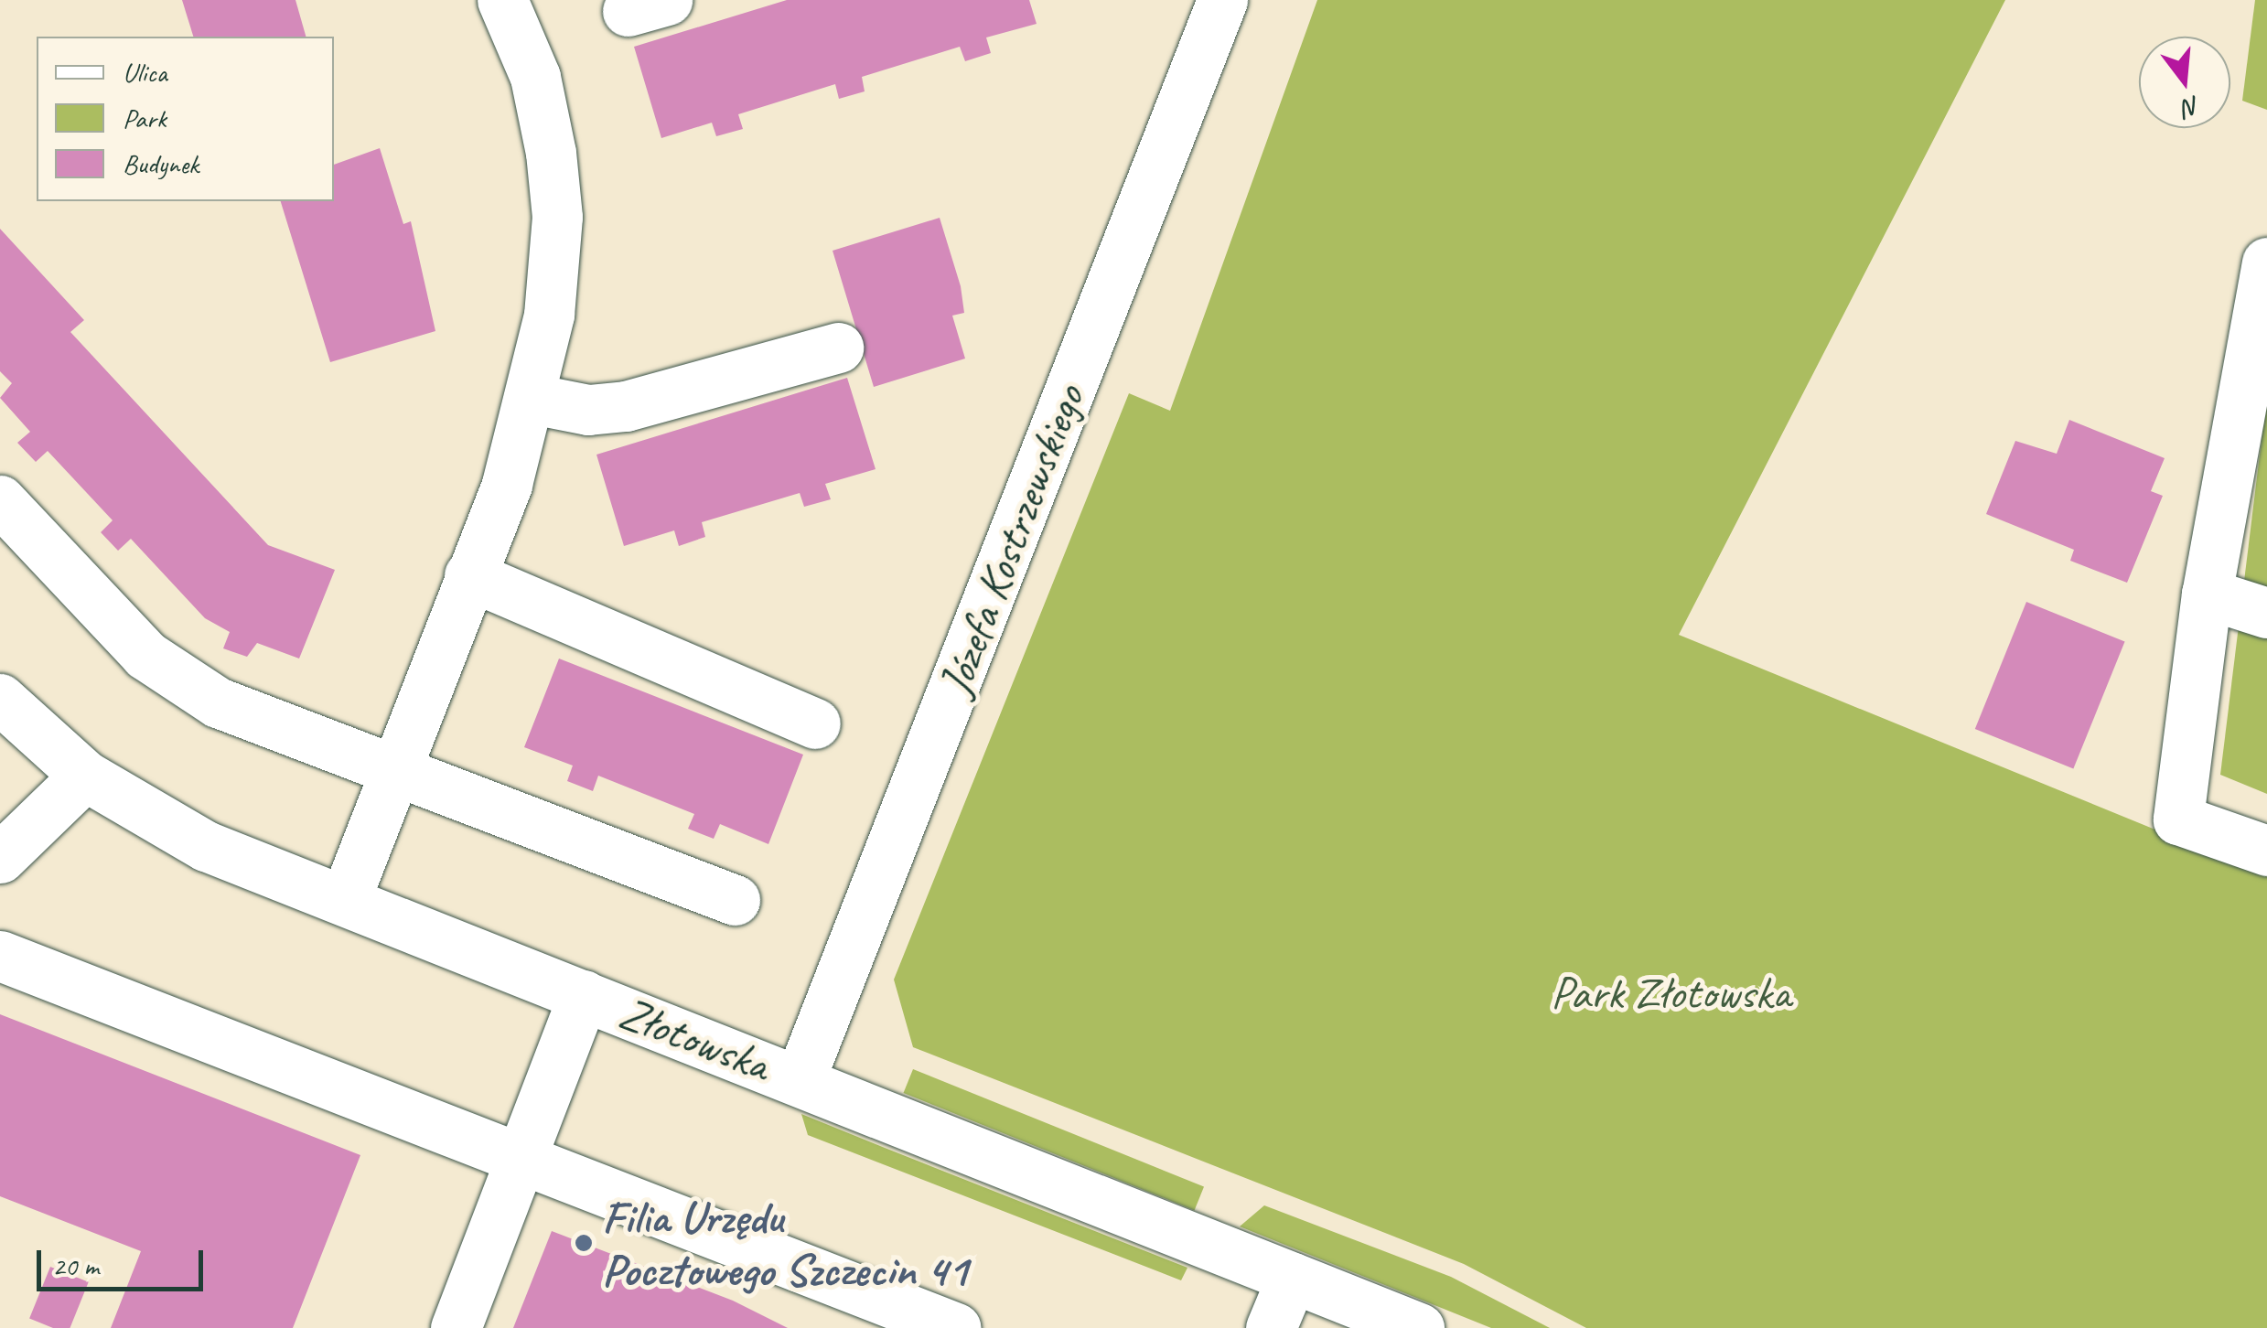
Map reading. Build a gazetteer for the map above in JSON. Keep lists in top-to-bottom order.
{
  "streets": {
    "street": ["Józefa Kostrzewskiego", "Złotowska"]
  },
  "crossings": [
    ["Józefa Kostrzewskiego", "Złotowska"]
  ],
  "parks": ["Park Złotowska"],
  "places": ["Filia Urzędu Pocztowego Szczecin 41"],
  "legend": ["Ulica", "Park", "Budynek"],
  "scale_bar": "20 m",
  "north": "bottom"
}
